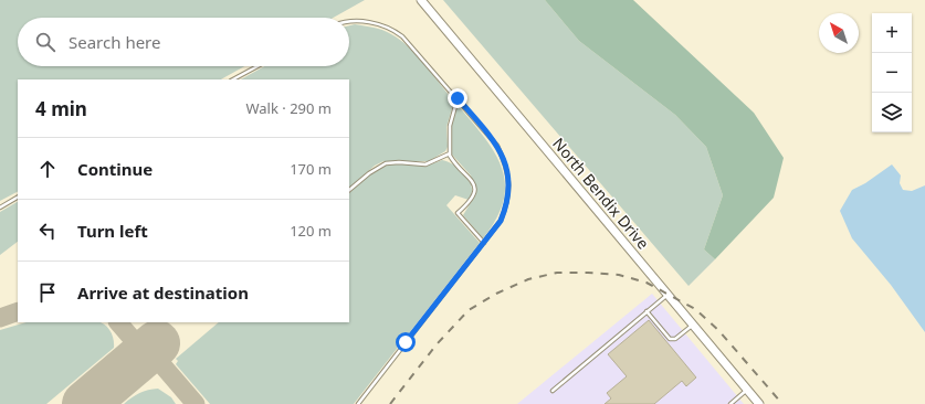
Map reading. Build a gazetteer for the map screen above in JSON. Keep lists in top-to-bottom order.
{
  "streets": {
    "street": ["North Bendix Drive"]
  },
  "north": "top left",
  "page": {
    "map_buttons": ["+", "−"],
    "search": "Search here",
    "heading": ["4 min", "Walk · 290 m"],
    "list": [
      ["Continue", "170 m"],
      ["Turn left", "120 m"],
      "Arrive at destination"
    ]
  }
}
